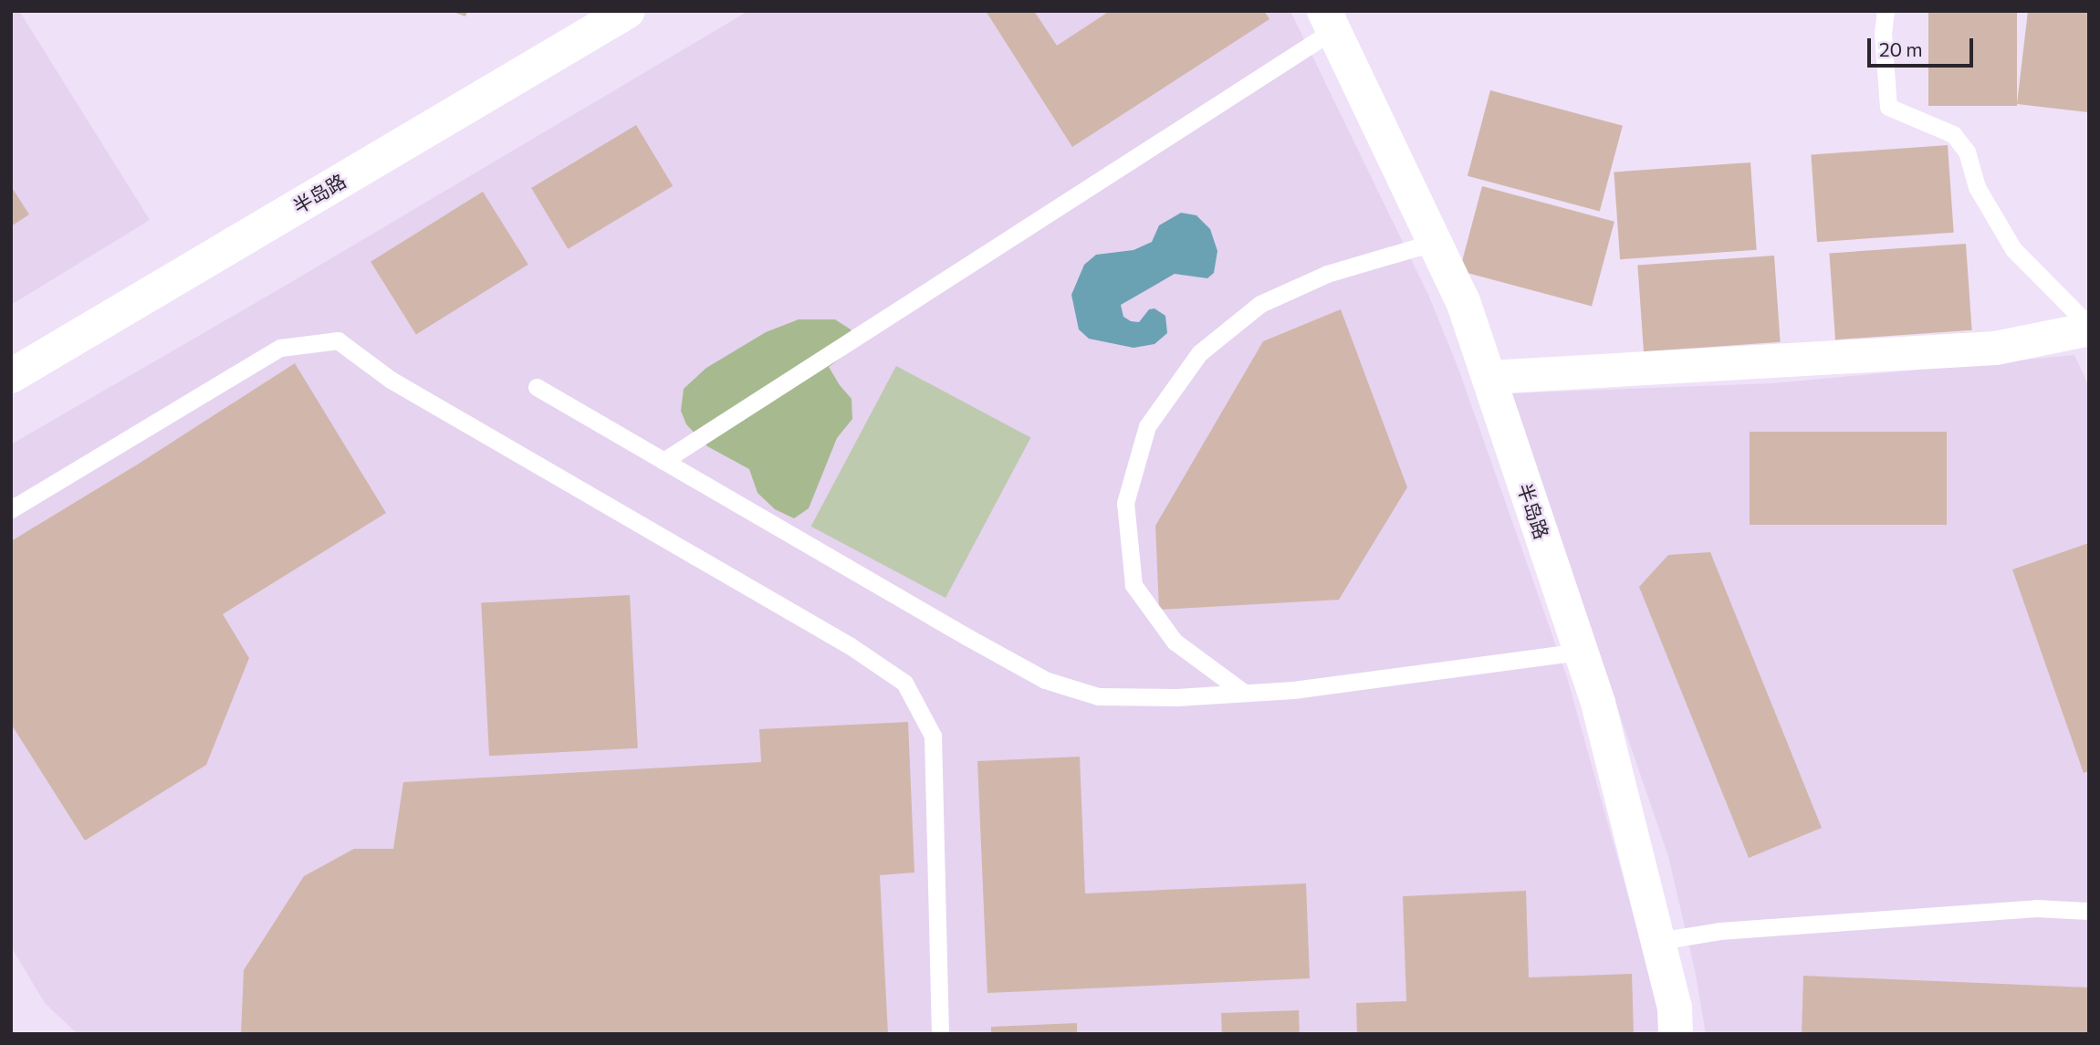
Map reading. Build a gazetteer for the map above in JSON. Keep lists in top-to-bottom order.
{
  "streets": {
    "street": ["半岛路"]
  },
  "scale_bar": "20 m"
}
